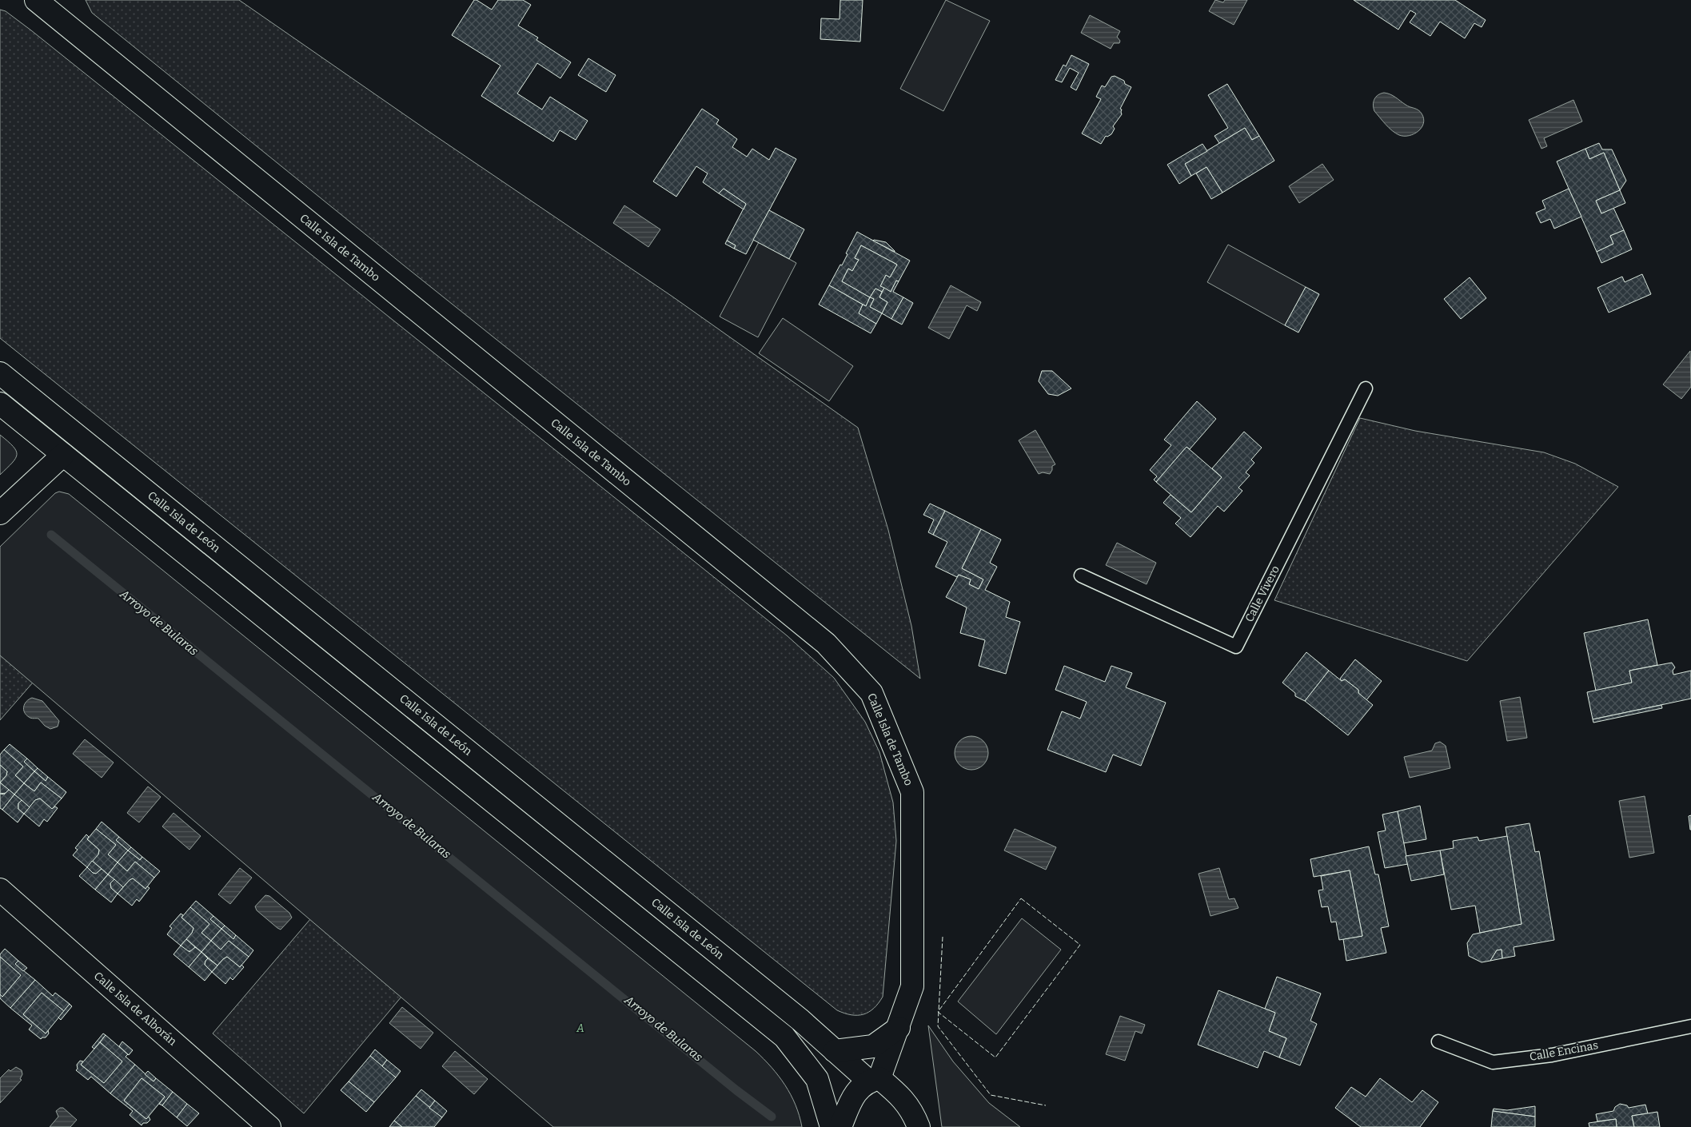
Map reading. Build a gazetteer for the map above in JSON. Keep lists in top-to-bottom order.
{
  "streets": {
    "street": ["Calle Isla de Tambo", "Calle Isla de León", "Calle Isla de Alborán"],
    "lane": ["Calle Vivero", "Calle Encinas"]
  },
  "crossings": [
    ["Calle Isla de Tambo", "Calle Isla de León"]
  ],
  "water": ["Arroyo de Bularas"],
  "parks": ["A"]
}
